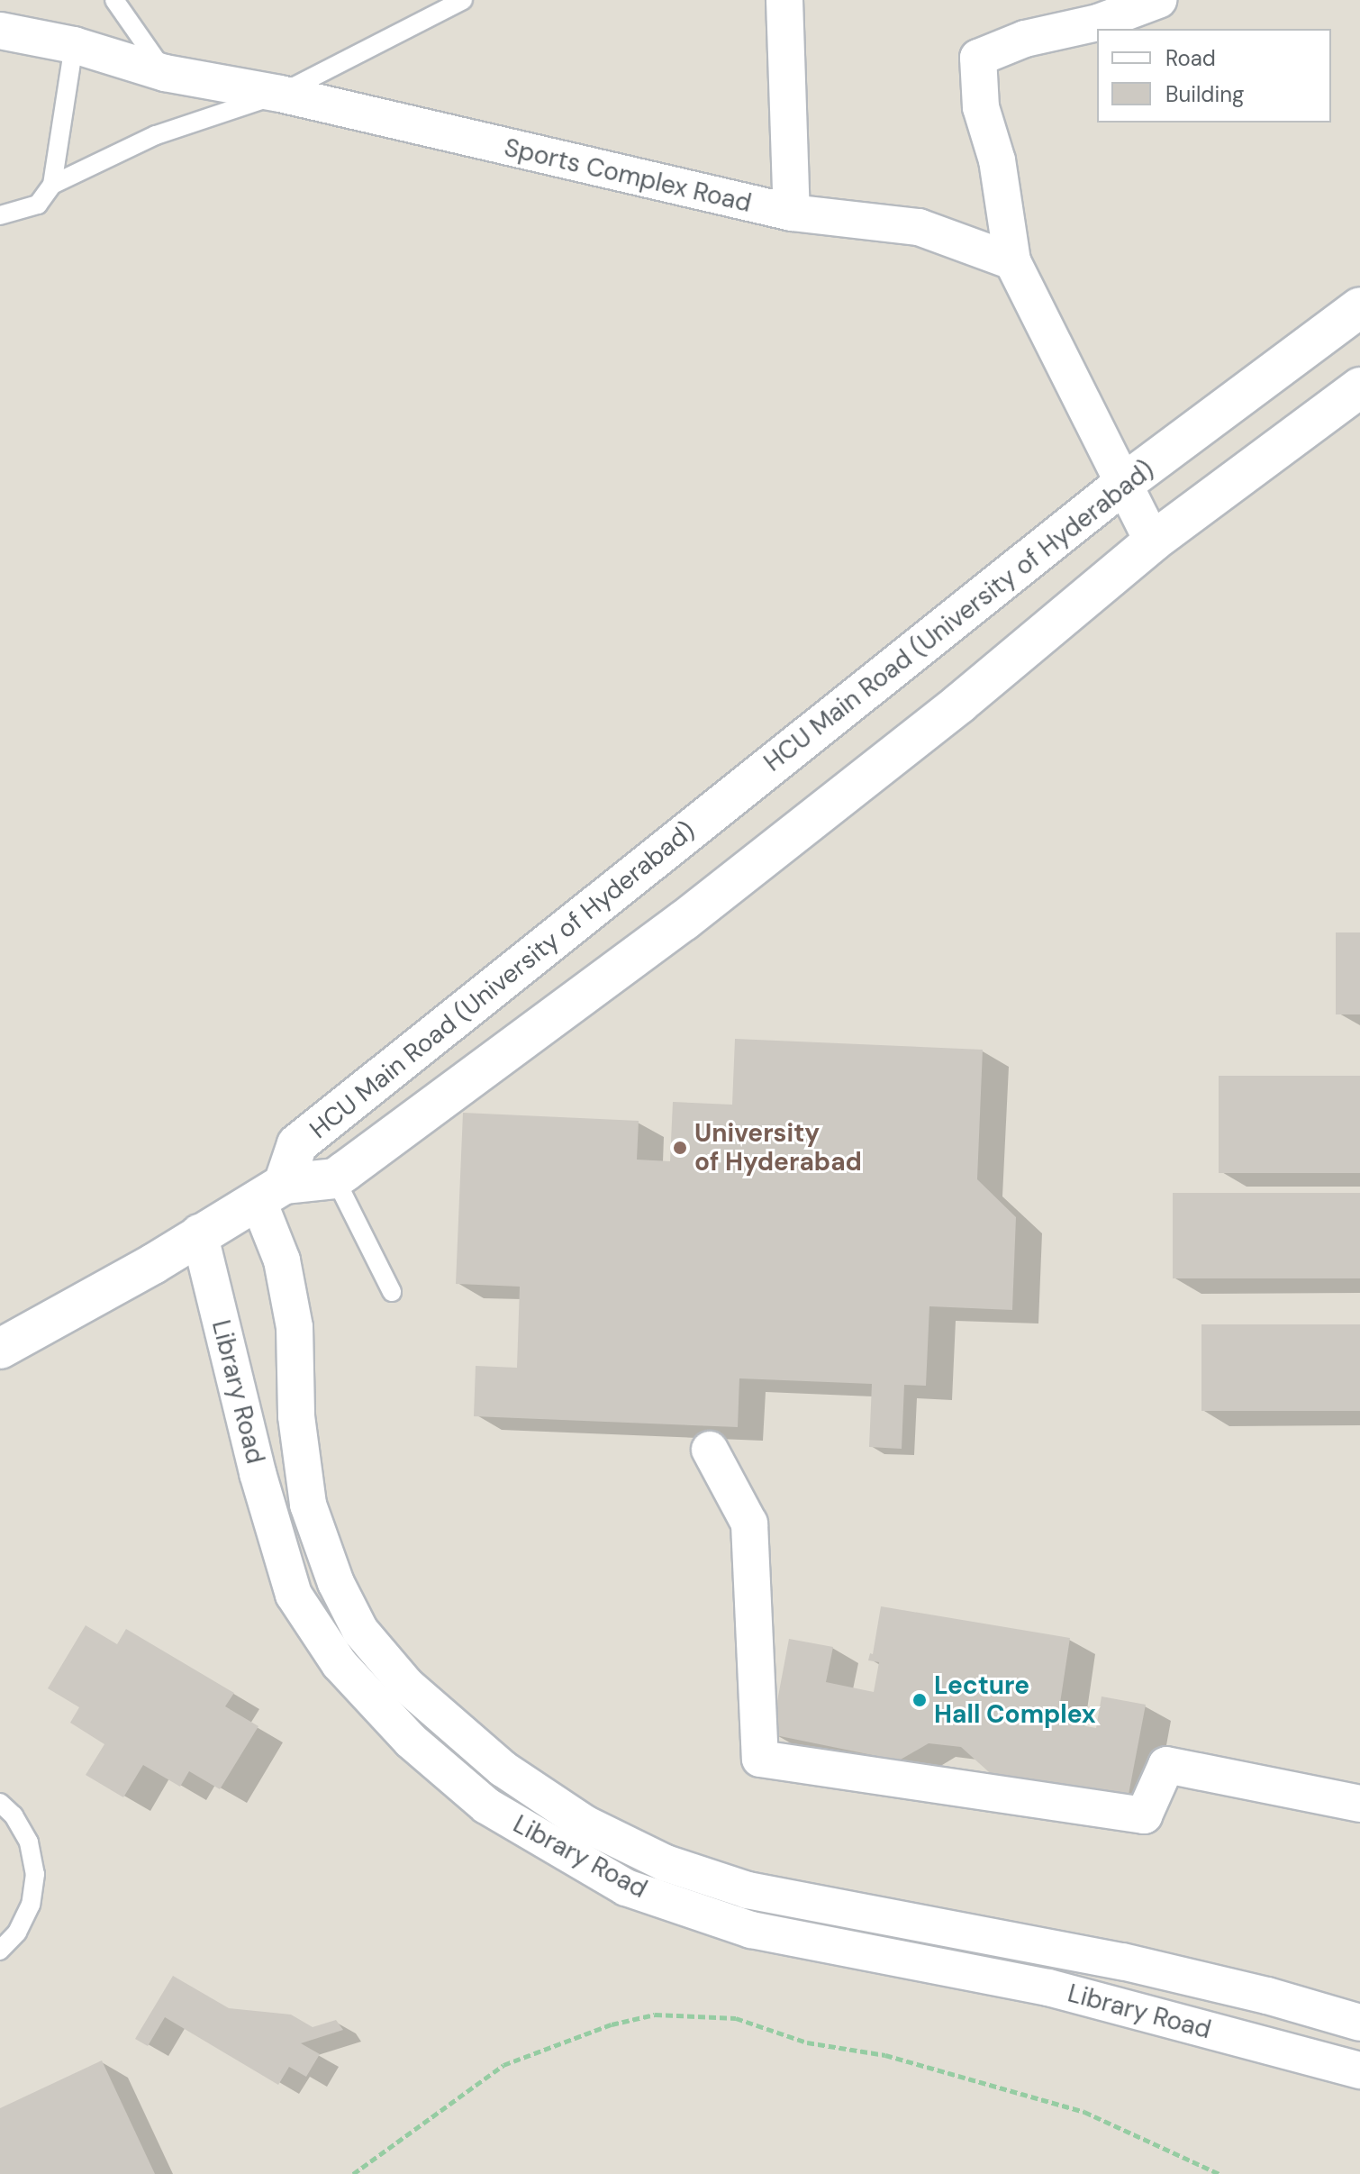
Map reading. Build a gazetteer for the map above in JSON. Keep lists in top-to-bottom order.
{
  "streets": {
    "street": ["Sports Complex Road", "HCU Main Road (University of Hyderabad)", "Library Road"]
  },
  "places": ["University of Hyderabad", "Lecture Hall Complex"],
  "legend": ["Road", "Building"]
}
